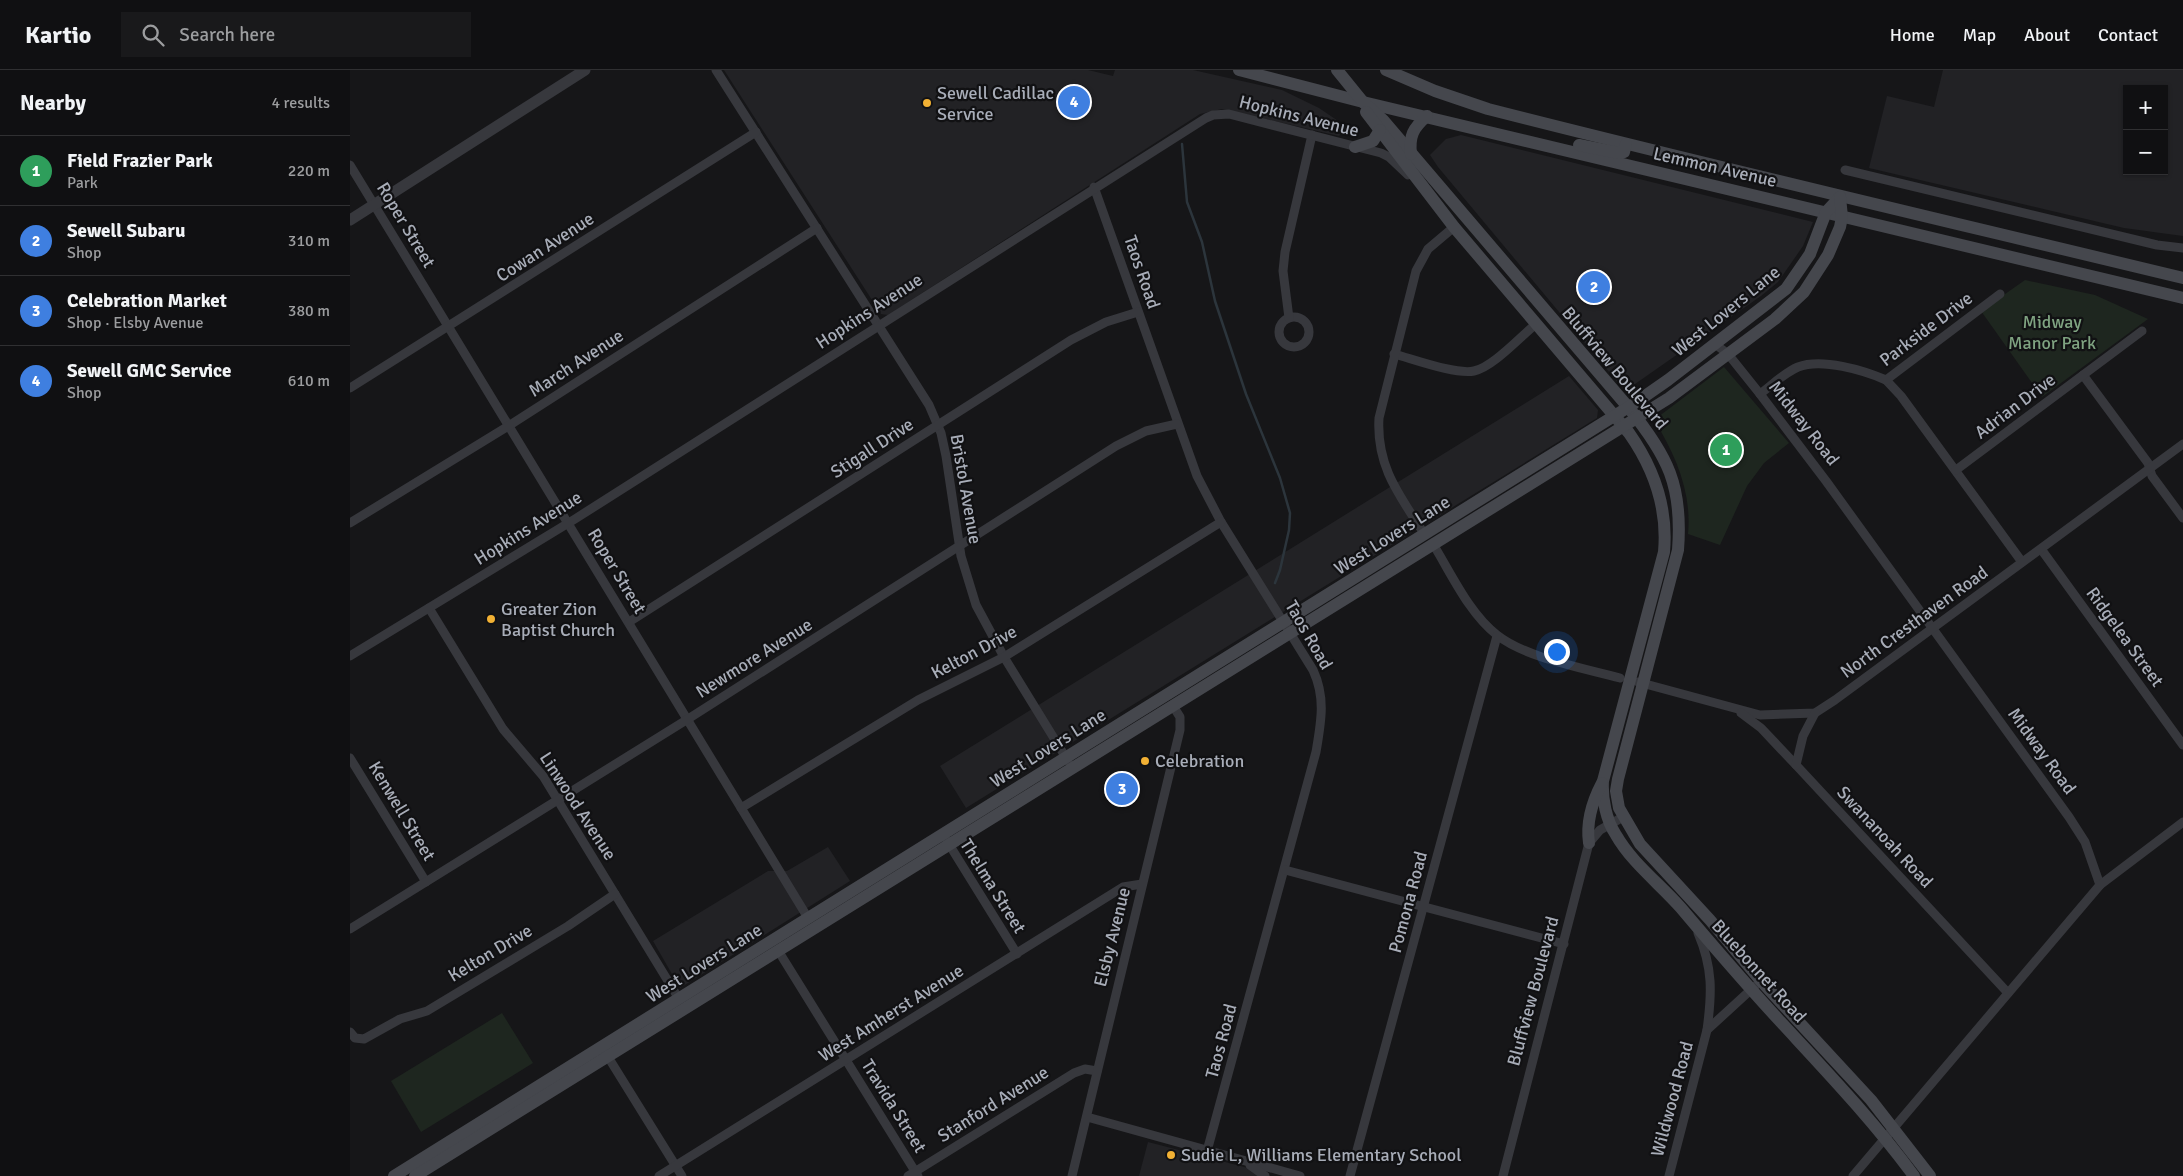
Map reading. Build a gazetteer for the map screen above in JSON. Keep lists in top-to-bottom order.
{
  "streets": {
    "main road": [
      "Lemmon Avenue",
      "West Lovers Lane",
      "Bluffview Boulevard",
      "Bluebonnet Road"
    ],
    "street": [
      "Hopkins Avenue",
      "Roper Street",
      "Cowan Avenue",
      "Taos Road",
      "Parkside Drive",
      "March Avenue",
      "Adrian Drive",
      "Midway Road",
      "Stigall Drive",
      "Bristol Avenue",
      "North Cresthaven Road",
      "Ridgelea Street",
      "Kelton Drive",
      "Newmore Avenue",
      "Linwood Avenue",
      "Kenwell Street",
      "Swananoah Road",
      "Thelma Street",
      "Pomona Road",
      "Elsby Avenue",
      "West Amherst Avenue",
      "Wildwood Road",
      "Stanford Avenue",
      "Travida Street"
    ]
  },
  "crossings": [
    ["Hopkins Avenue", "Roper Street"],
    ["Hopkins Avenue", "Taos Road"],
    ["Hopkins Avenue", "Bluffview Boulevard"],
    ["Hopkins Avenue", "Bristol Avenue"],
    ["Hopkins Avenue", "Linwood Avenue"],
    ["Lemmon Avenue", "West Lovers Lane"],
    ["Lemmon Avenue", "Bluffview Boulevard"],
    ["Roper Street", "Cowan Avenue"],
    ["Roper Street", "West Lovers Lane"],
    ["Roper Street", "March Avenue"],
    ["Roper Street", "Stigall Drive"],
    ["Roper Street", "Kelton Drive"],
    ["Roper Street", "Newmore Avenue"],
    ["Cowan Avenue", "Bristol Avenue"],
    ["Taos Road", "West Lovers Lane"],
    ["Taos Road", "Stigall Drive"],
    ["Taos Road", "Kelton Drive"],
    ["Taos Road", "Newmore Avenue"],
    ["West Lovers Lane", "Bluffview Boulevard"],
    ["West Lovers Lane", "Midway Road"],
    ["West Lovers Lane", "Bristol Avenue"],
    ["West Lovers Lane", "North Cresthaven Road"],
    ["West Lovers Lane", "Linwood Avenue"],
    ["West Lovers Lane", "Thelma Street"],
    ["West Lovers Lane", "Elsby Avenue"],
    ["West Lovers Lane", "Travida Street"],
    ["Parkside Drive", "Midway Road"],
    ["March Avenue", "Bristol Avenue"],
    ["Bluffview Boulevard", "North Cresthaven Road"],
    ["Bluffview Boulevard", "Bluebonnet Road"],
    ["Midway Road", "North Cresthaven Road"],
    ["Stigall Drive", "Bristol Avenue"],
    ["Bristol Avenue", "Kelton Drive"],
    ["Bristol Avenue", "Newmore Avenue"],
    ["North Cresthaven Road", "Ridgelea Street"],
    ["North Cresthaven Road", "Swananoah Road"],
    ["North Cresthaven Road", "Pomona Road"],
    ["Kelton Drive", "Linwood Avenue"],
    ["Newmore Avenue", "Linwood Avenue"],
    ["Newmore Avenue", "Kenwell Street"],
    ["Thelma Street", "West Amherst Avenue"],
    ["Elsby Avenue", "West Amherst Avenue"],
    ["Elsby Avenue", "Stanford Avenue"],
    ["Bluebonnet Road", "Wildwood Road"],
    ["West Amherst Avenue", "Travida Street"],
    ["Stanford Avenue", "Travida Street"]
  ],
  "parks": ["Midway Manor Park"],
  "places": [
    "Sewell Cadillac Service",
    "Greater Zion Baptist Church",
    "Celebration",
    "Sudie L, Williams Elementary School"
  ],
  "page": {
    "header": "Kartio",
    "search": "Search here",
    "nav": [
      "Home",
      "Map",
      "About",
      "Contact"
    ],
    "heading": ["Nearby", "4 results"],
    "pins": [
      "4",
      "2",
      "1",
      "3"
    ],
    "map_buttons": ["+", "−"],
    "list": [
      {
        "mark": "1",
        "name": "Field Frazier Park",
        "note": "Park",
        "value": "220 m"
      },
      {
        "mark": "2",
        "name": "Sewell Subaru",
        "note": "Shop",
        "value": "310 m"
      },
      {
        "mark": "3",
        "name": "Celebration Market",
        "note": "Shop · Elsby Avenue",
        "value": "380 m"
      },
      {
        "mark": "4",
        "name": "Sewell GMC Service",
        "note": "Shop",
        "value": "610 m"
      }
    ]
  }
}
